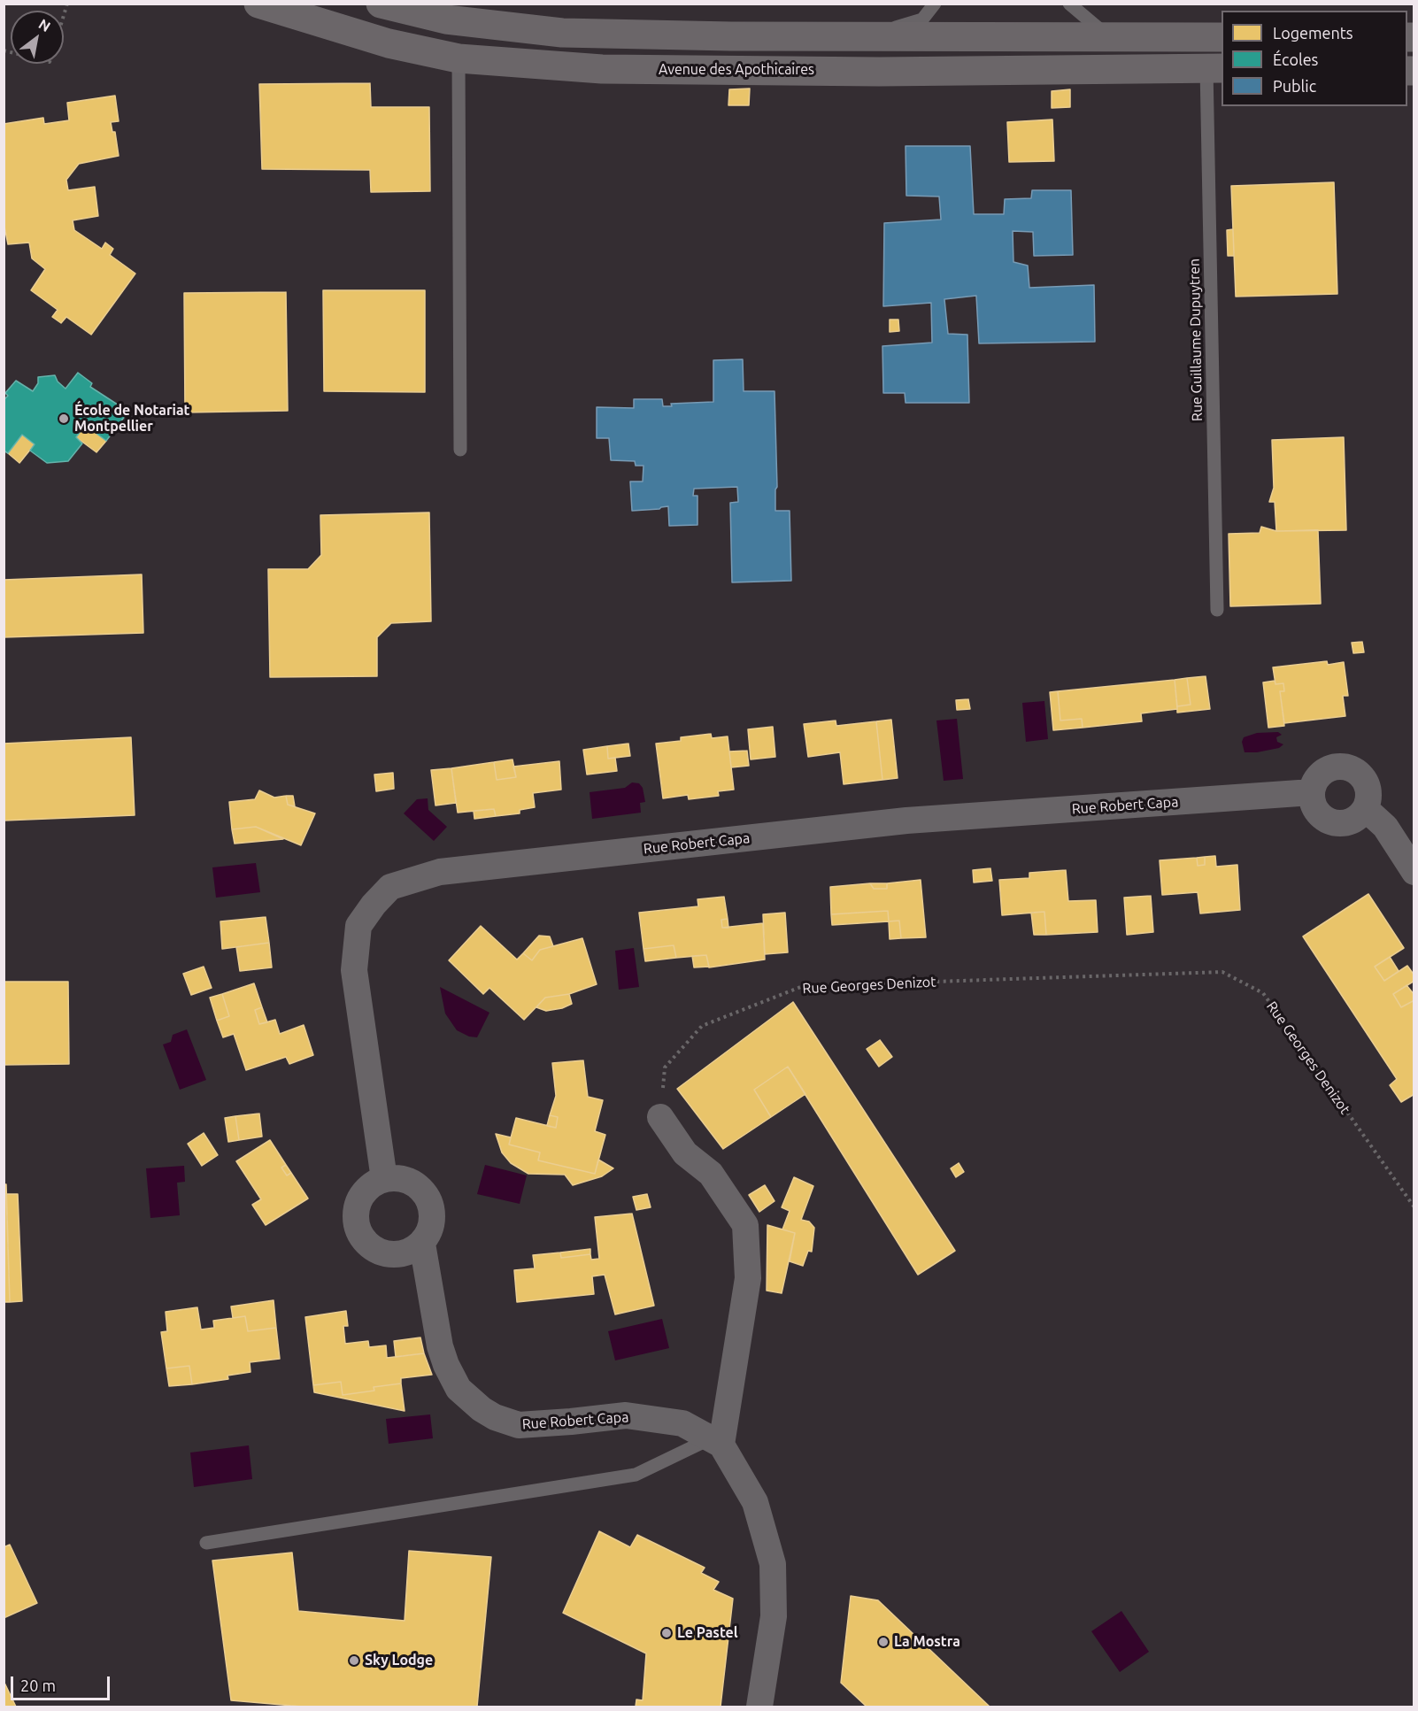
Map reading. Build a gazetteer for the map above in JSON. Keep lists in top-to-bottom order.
{
  "streets": {
    "main road": ["Avenue des Apothicaires"],
    "street": ["Rue Robert Capa"],
    "lane": ["Rue Guillaume Dupuytren"],
    "path": ["Rue Georges Denizot"]
  },
  "crossings": [
    ["Avenue des Apothicaires", "Rue Guillaume Dupuytren"]
  ],
  "places": [
    "École de Notariat Montpellier",
    "Le Pastel",
    "La Mostra",
    "Sky Lodge"
  ],
  "legend": ["Logements", "Écoles", "Public"],
  "scale_bar": "20 m",
  "north": "top right"
}
